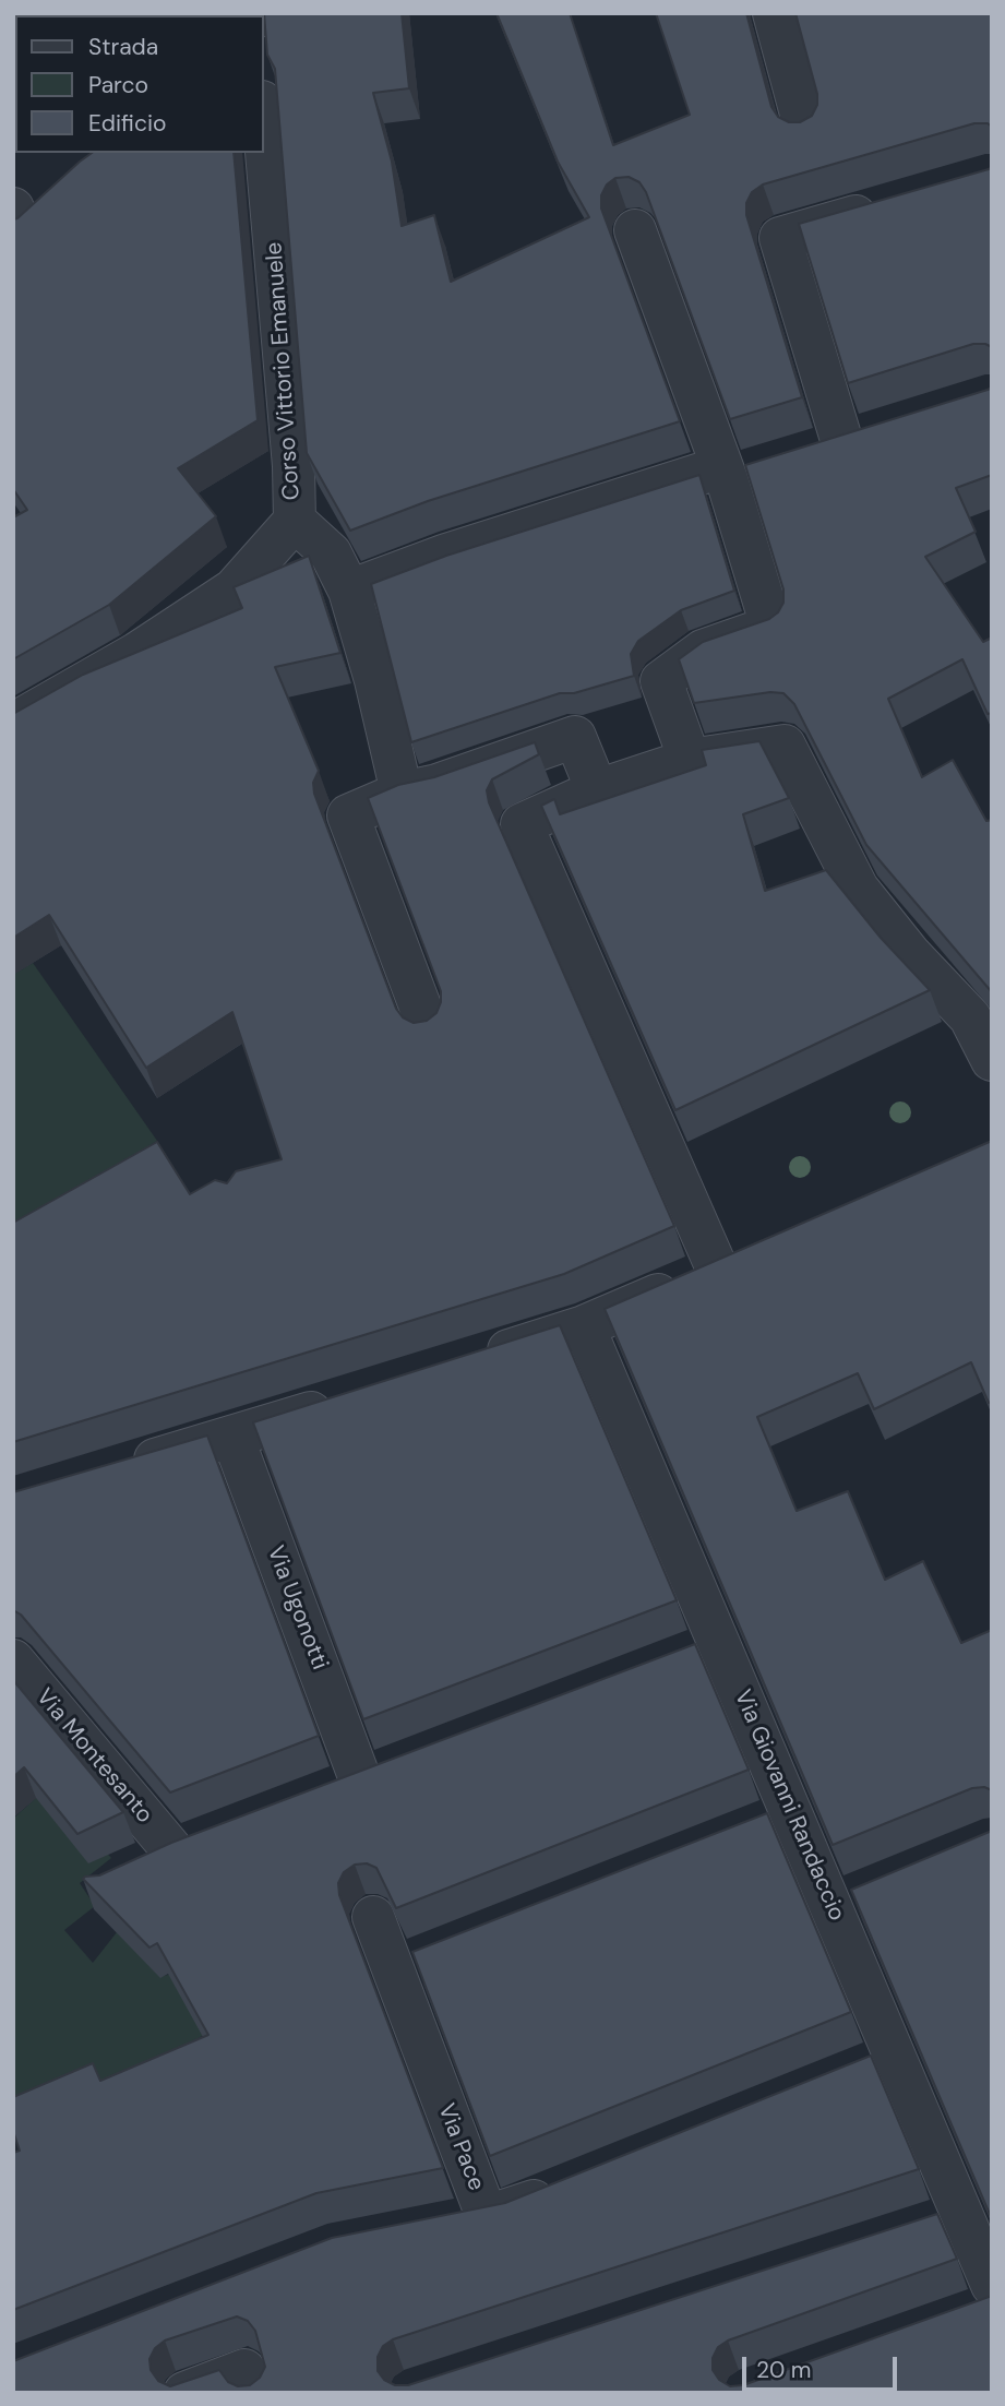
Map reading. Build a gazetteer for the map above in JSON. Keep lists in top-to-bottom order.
{
  "streets": {
    "street": [
      "Corso Vittorio Emanuele",
      "Via Ugonotti",
      "Via Montesanto",
      "Via Giovanni Randaccio",
      "Via Pace"
    ]
  },
  "legend": ["Strada", "Parco", "Edificio"],
  "scale_bar": "20 m"
}
